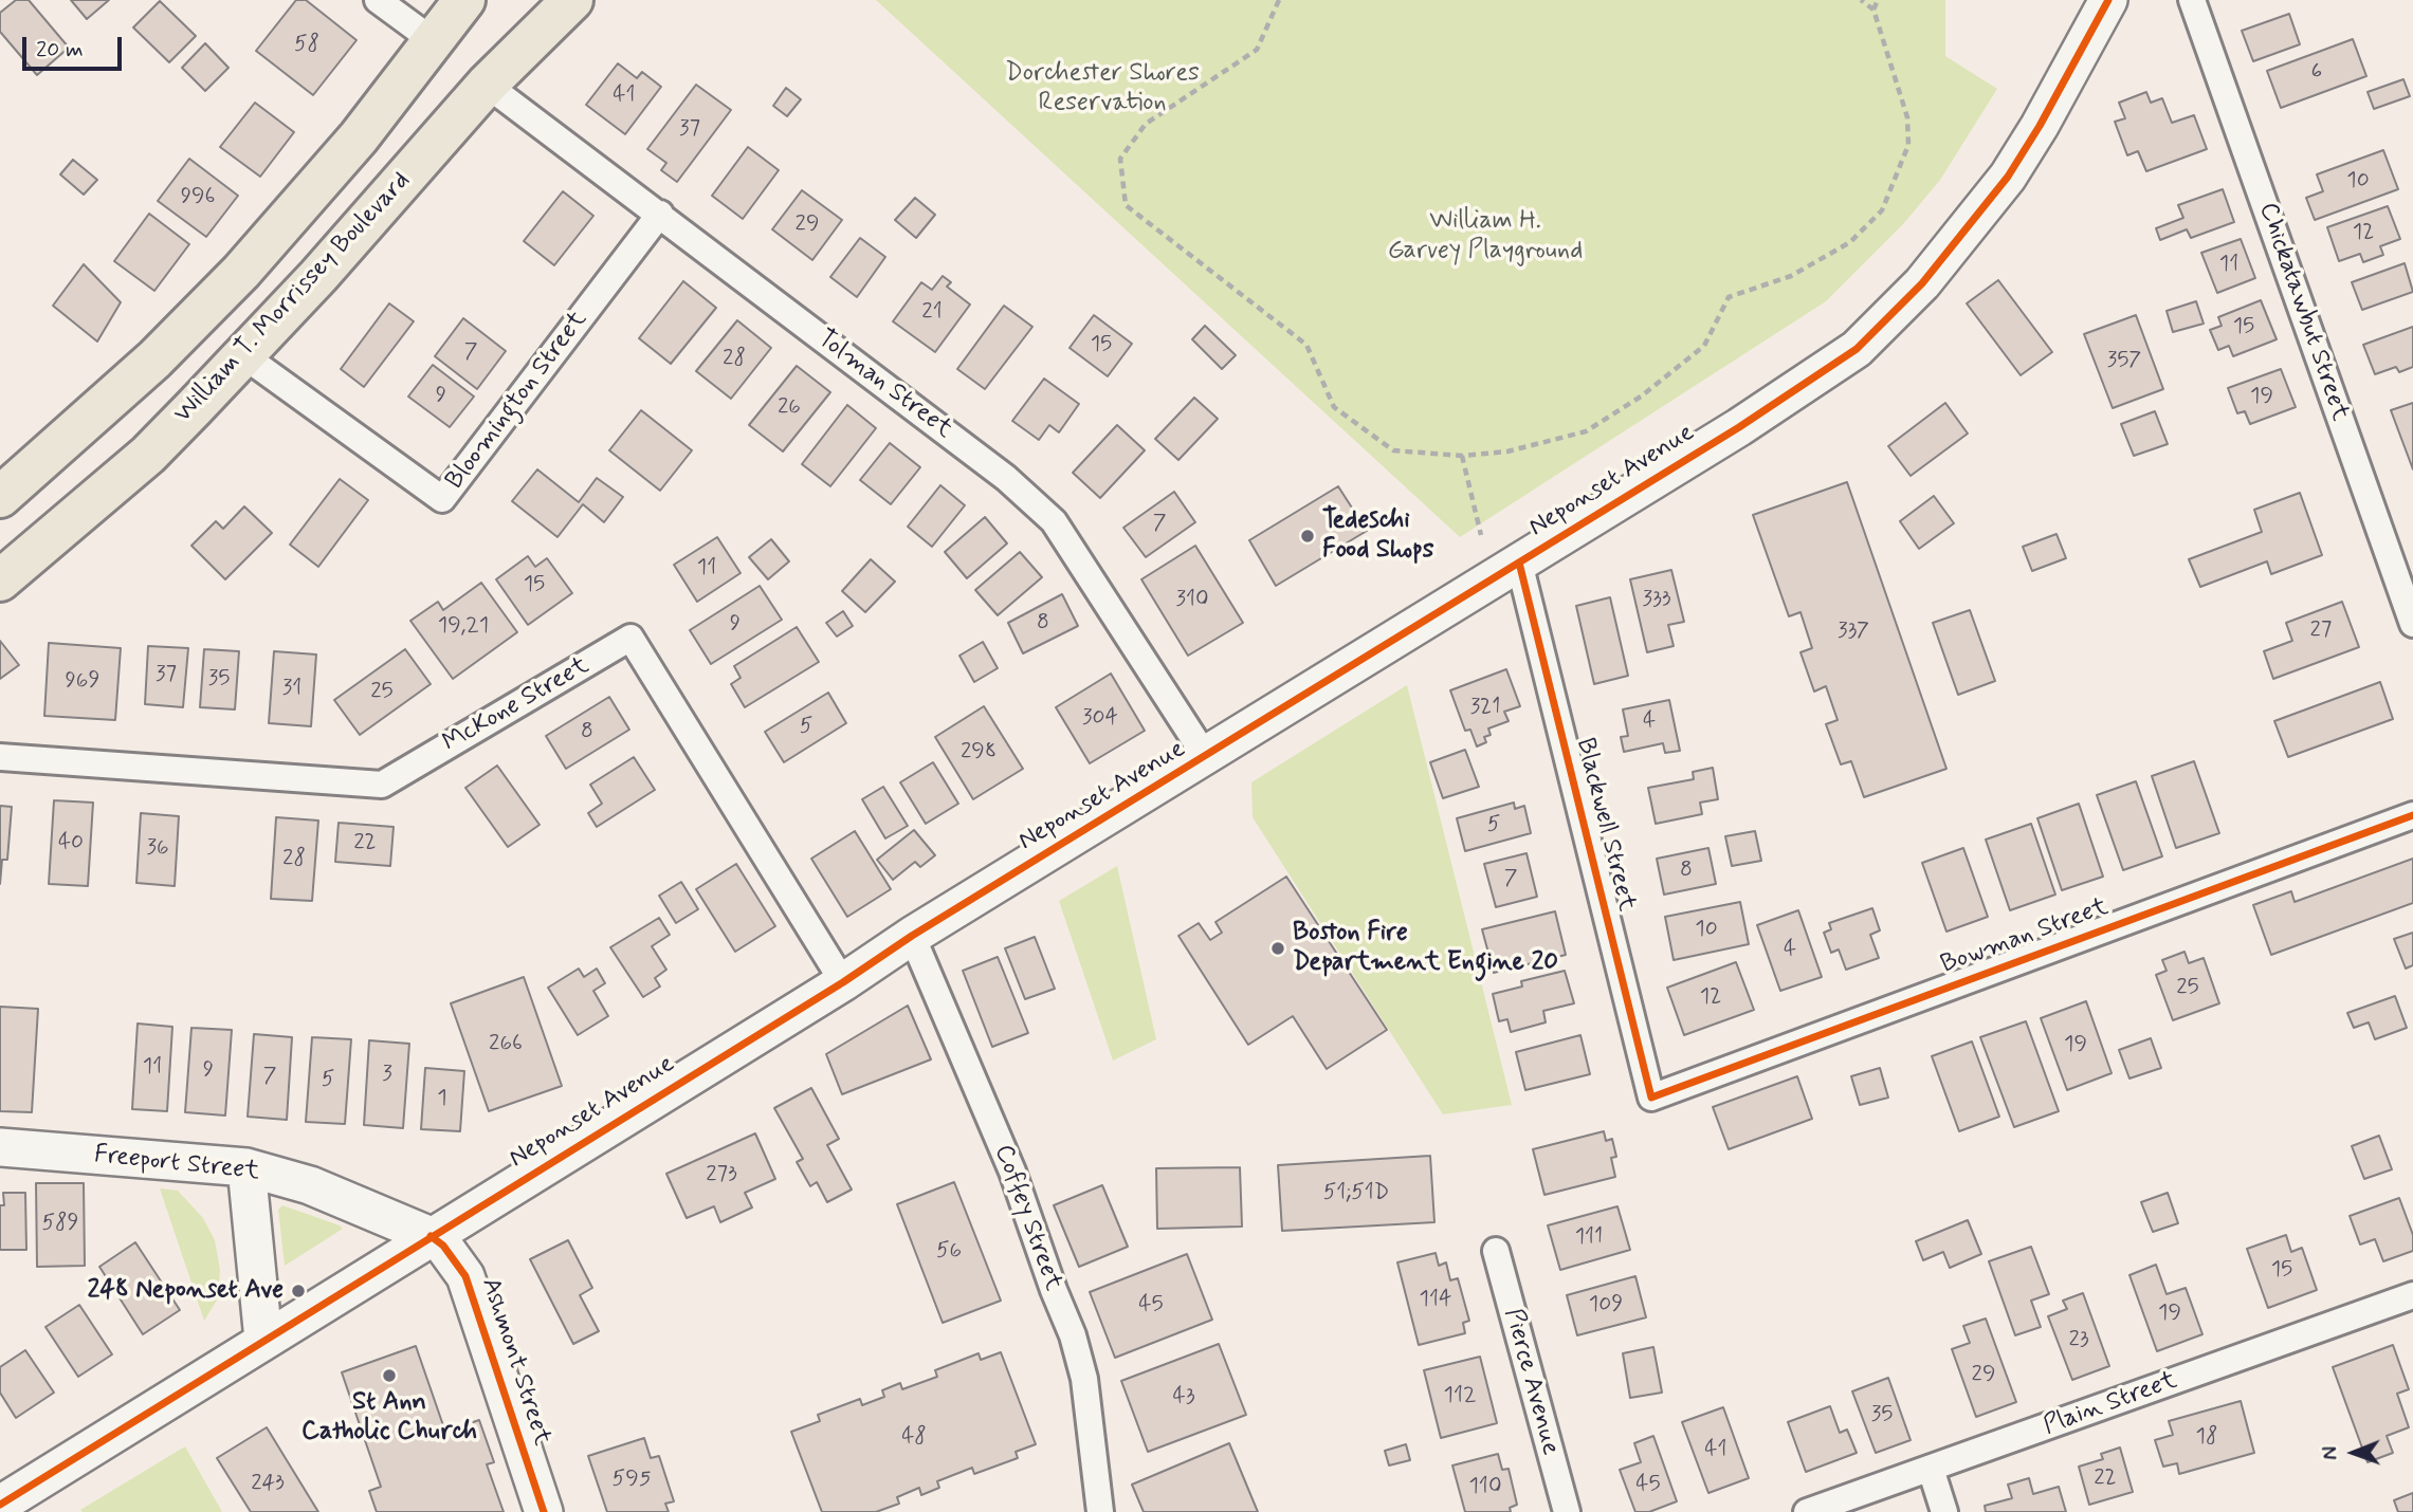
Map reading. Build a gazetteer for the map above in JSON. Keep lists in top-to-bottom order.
{
  "streets": {
    "main road": [
      "William T. Morrissey Boulevard",
      "Neponset Avenue",
      "Freeport Street",
      "Ashmont Street"
    ],
    "street": [
      "Chickatawbut Street",
      "Tolman Street",
      "Bloomington Street",
      "McKone Street",
      "Blackwell Street",
      "Bowman Street",
      "Coffey Street",
      "Pierce Avenue",
      "Plain Street"
    ]
  },
  "crossings": [
    ["William T. Morrissey Boulevard", "Tolman Street"],
    ["William T. Morrissey Boulevard", "Bloomington Street"],
    ["Tolman Street", "Bloomington Street"],
    ["Tolman Street", "Neponset Avenue"],
    ["Neponset Avenue", "McKone Street"],
    ["Neponset Avenue", "Blackwell Street"],
    ["Neponset Avenue", "Freeport Street"],
    ["Neponset Avenue", "Coffey Street"],
    ["Neponset Avenue", "Ashmont Street"],
    ["Blackwell Street", "Bowman Street"],
    ["Freeport Street", "Ashmont Street"]
  ],
  "parks": ["Dorchester Shores Reservation", "William H. Garvey Playground"],
  "places": [
    "Tedeschi Food Shops",
    "Boston Fire Department Engine 20",
    "248 Neponset Ave",
    "St Ann Catholic Church"
  ],
  "house_numbers": [
    "58",
    "6",
    "41",
    "37",
    "10",
    "996",
    "29",
    "12",
    "11",
    "21",
    "15",
    "15",
    "7",
    "28",
    "357",
    "9",
    "19",
    "26",
    "7",
    "11",
    "15",
    "310",
    "333",
    "8",
    "9",
    "19,21",
    "27",
    "337",
    "37",
    "35",
    "969",
    "31",
    "25",
    "321",
    "304",
    "4",
    "5",
    "8",
    "298",
    "5",
    "40",
    "22",
    "36",
    "28",
    "8",
    "7",
    "10",
    "4",
    "25",
    "12",
    "266",
    "19",
    "11",
    "9",
    "3",
    "7",
    "5",
    "1",
    "273",
    "51;51D",
    "589",
    "111",
    "56",
    "15",
    "114",
    "45",
    "109",
    "19",
    "23",
    "29",
    "112",
    "43",
    "35",
    "48",
    "18",
    "41",
    "22",
    "595",
    "243",
    "45",
    "110"
  ],
  "scale_bar": "20 m",
  "north": "left"
}
